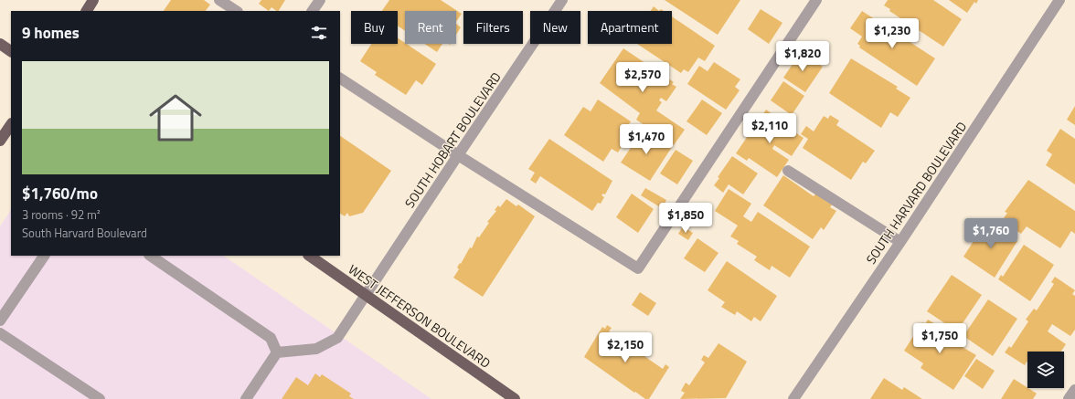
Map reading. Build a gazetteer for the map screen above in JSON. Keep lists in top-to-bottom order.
{
  "streets": {
    "main road": ["WEST JEFFERSON BOULEVARD"],
    "street": ["SOUTH HOBART BOULEVARD", "SOUTH HARVARD BOULEVARD"]
  },
  "crossings": [
    ["SOUTH HOBART BOULEVARD", "WEST JEFFERSON BOULEVARD"]
  ],
  "page": {
    "chip": [
      "Buy",
      "Rent",
      "Filters",
      "New",
      "Apartment"
    ],
    "heading": "9 homes",
    "price": [
      "$1,230",
      "$1,820",
      "$2,570",
      "$2,110",
      "$1,470",
      "$1,850",
      "$1,760",
      "$1,750",
      "$2,150"
    ],
    "list": [
      {
        "name": "$1,760/mo",
        "note": "3 rooms · 92 m² · South Harvard Boulevard"
      }
    ]
  }
}
